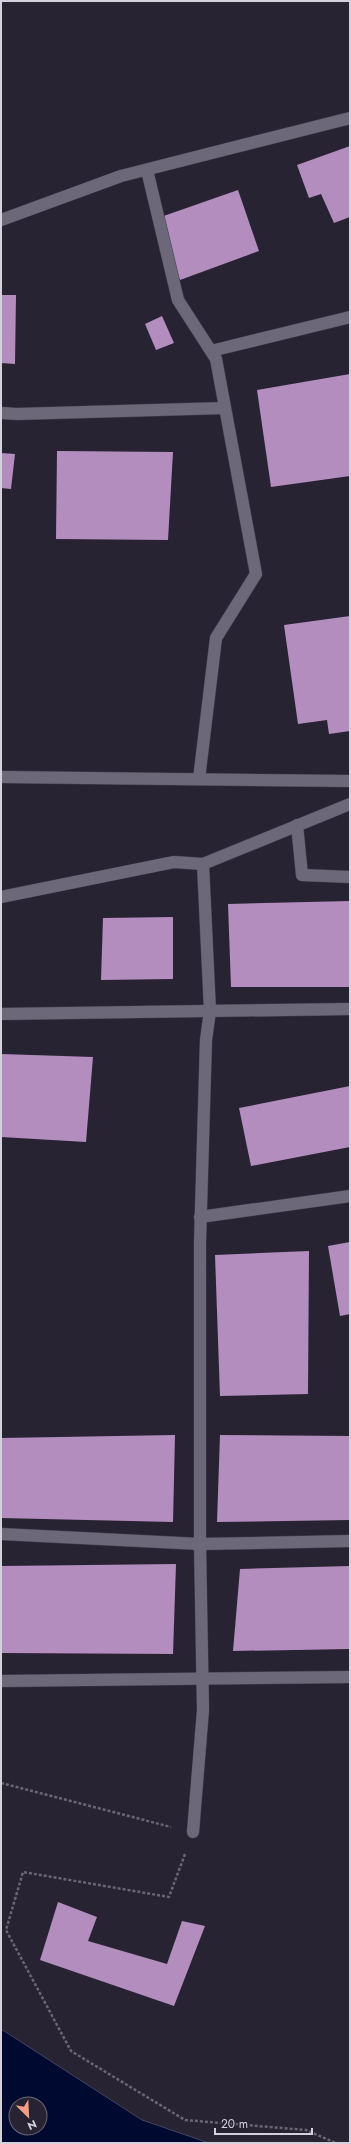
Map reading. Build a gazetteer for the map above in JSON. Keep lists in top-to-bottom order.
{
  "scale_bar": "20 m",
  "north": "bottom right"
}
